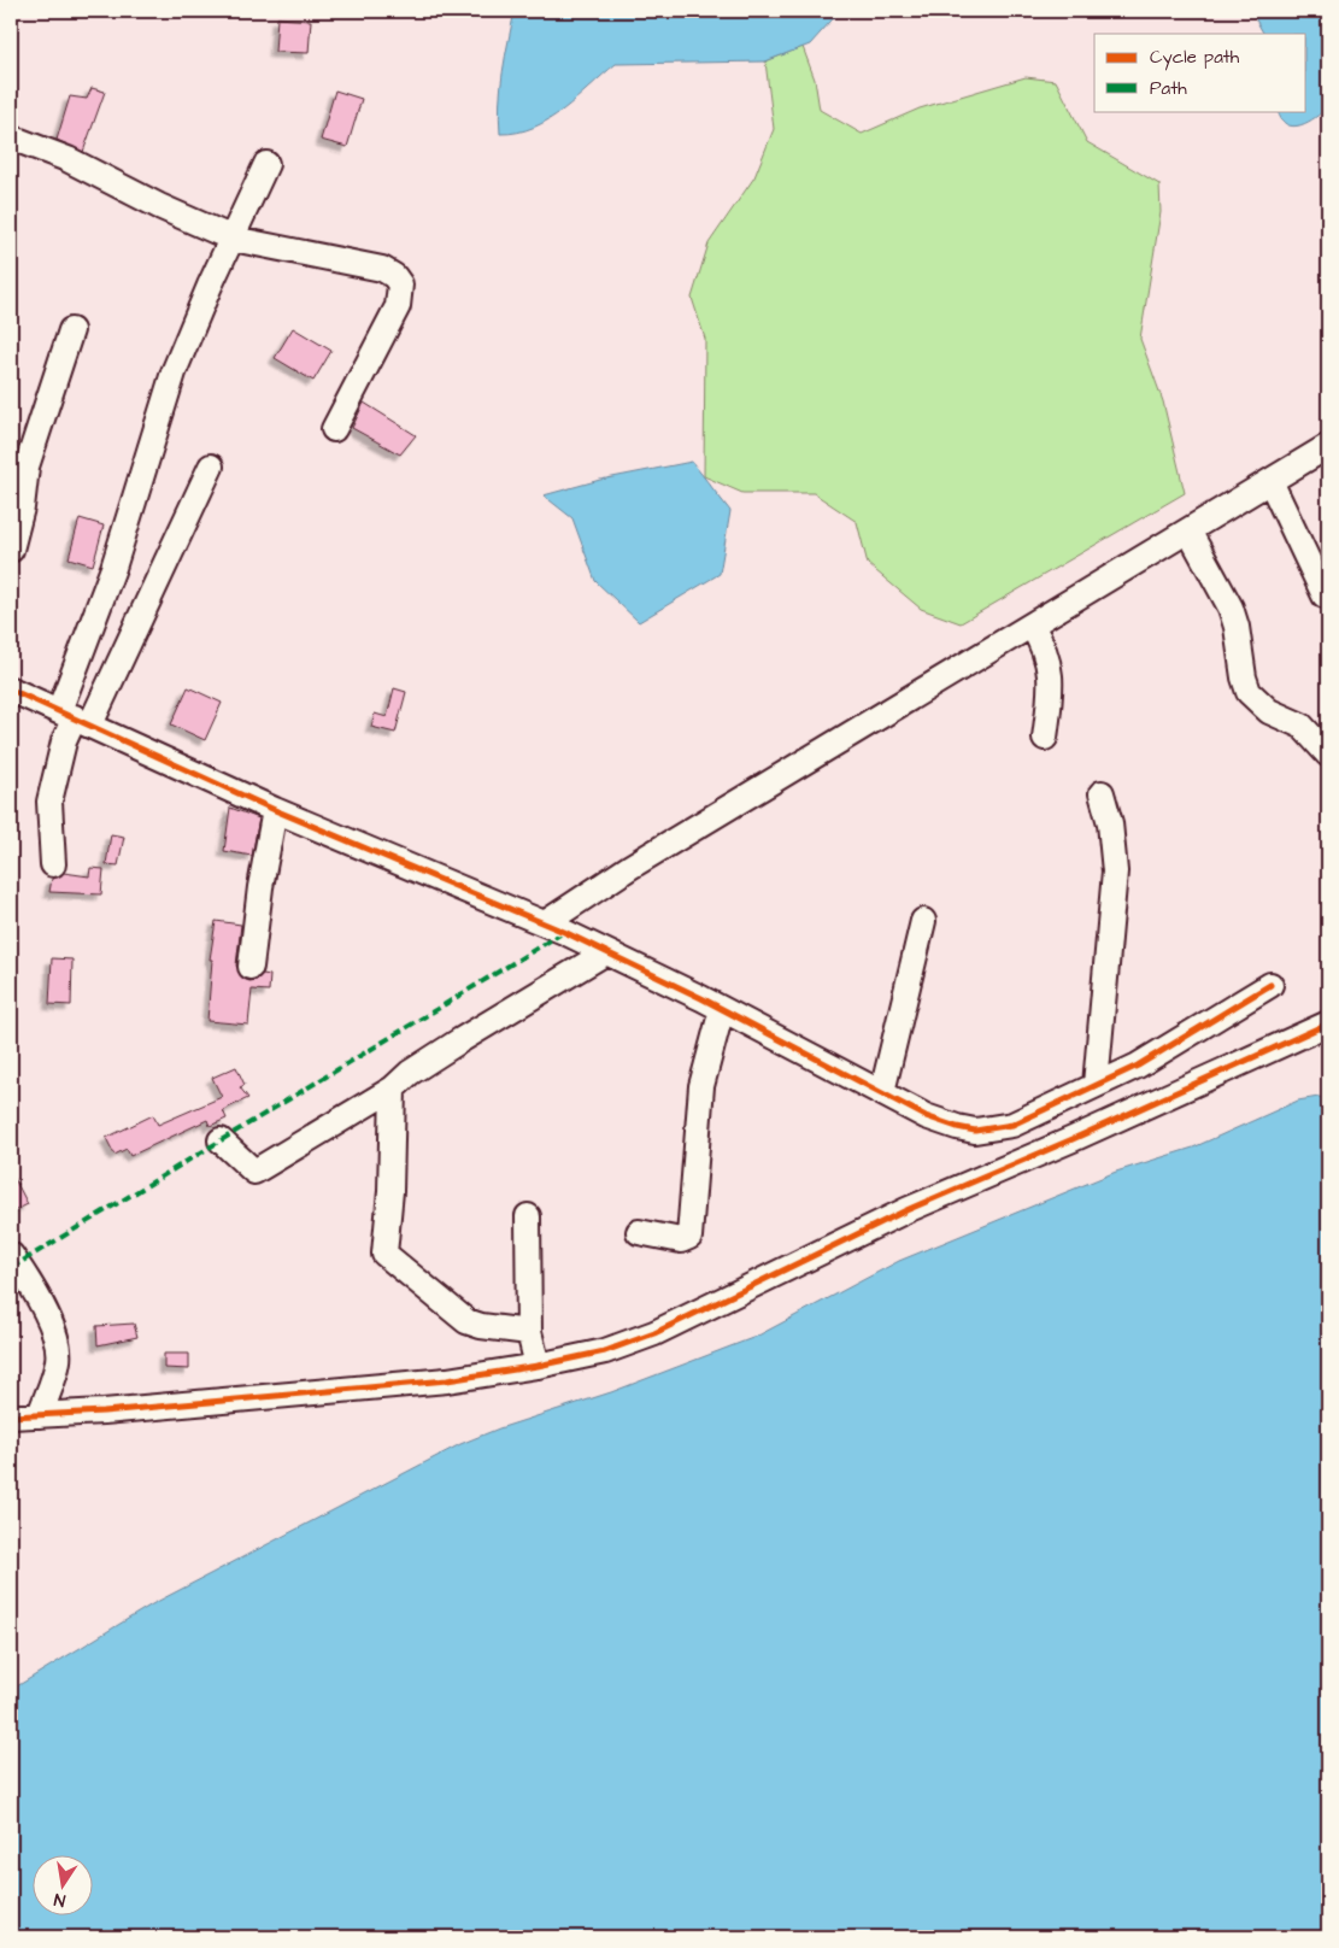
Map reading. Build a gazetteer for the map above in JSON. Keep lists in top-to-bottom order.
{
  "legend": ["Cycle path", "Path"],
  "north": "bottom"
}
